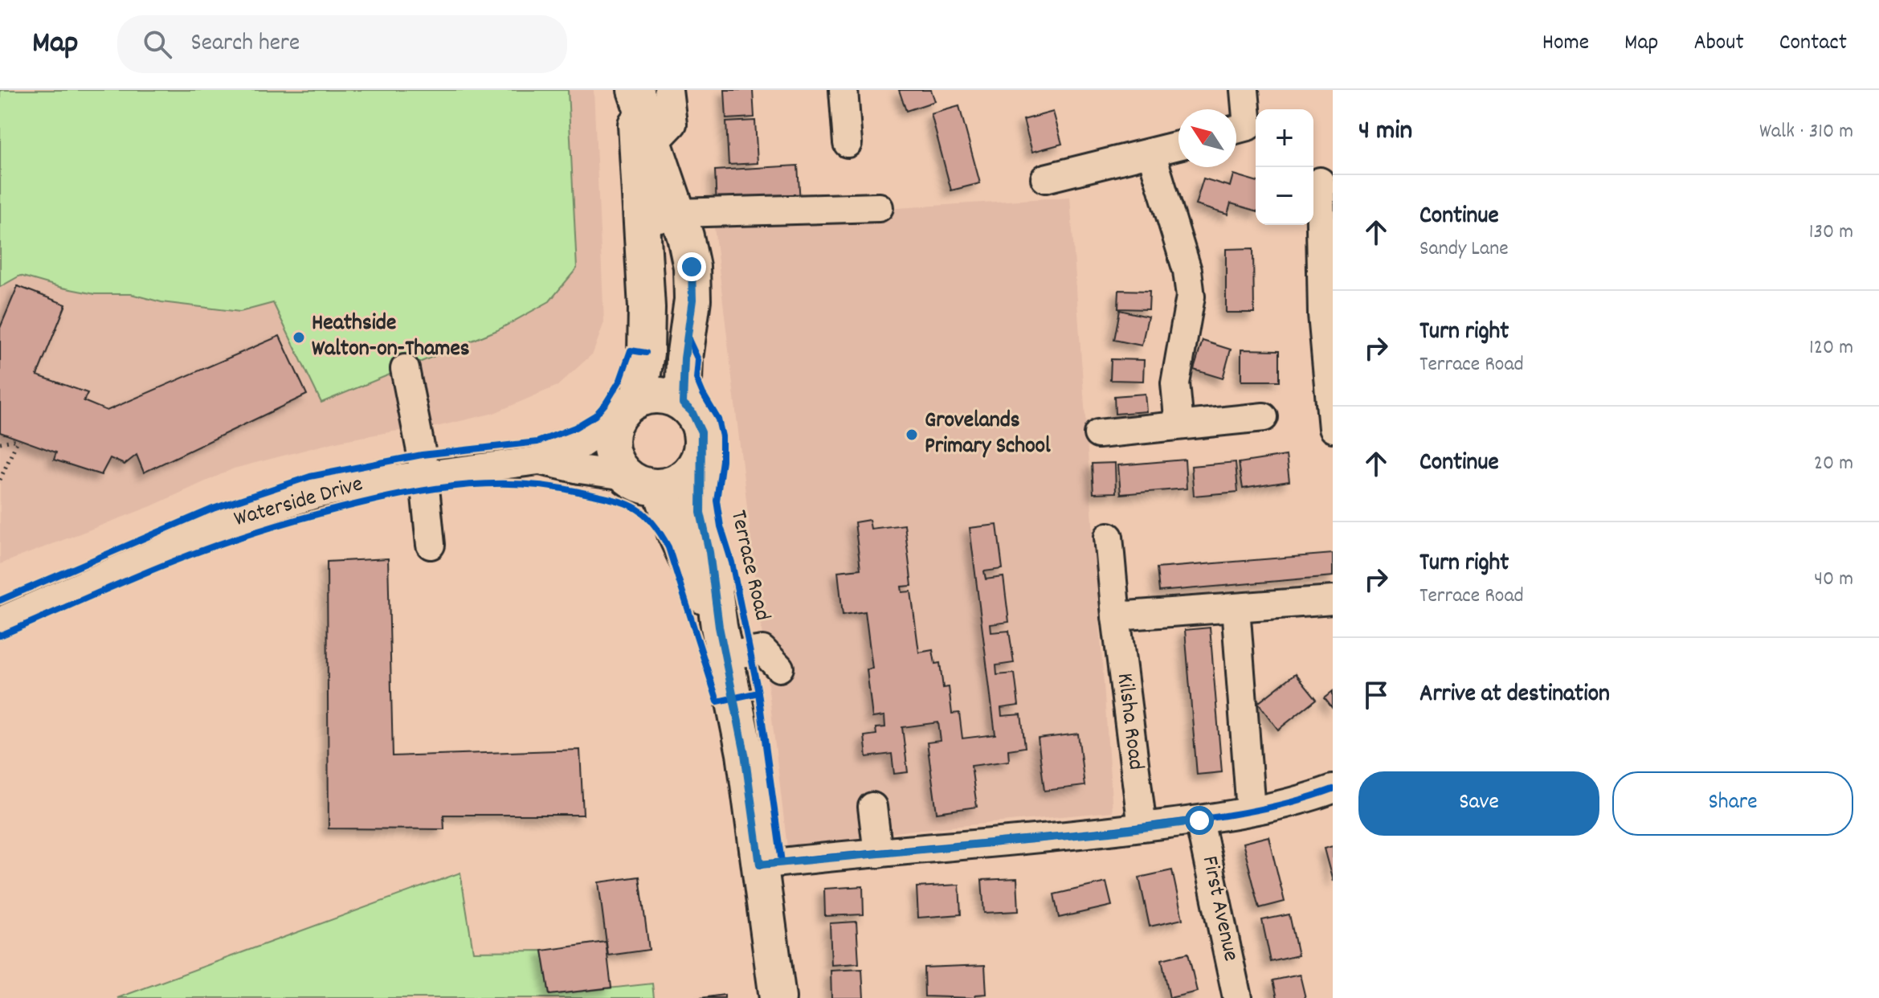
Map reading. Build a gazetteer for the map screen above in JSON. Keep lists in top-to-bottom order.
{
  "streets": {
    "main road": ["Terrace Road"],
    "street": ["Waterside Drive", "Kilsha Road", "First Avenue"]
  },
  "crossings": [
    ["Waterside Drive", "Terrace Road"]
  ],
  "places": ["Heathside Walton-on-Thames", "Grovelands Primary School"],
  "north": "top left",
  "page": {
    "header": "Map",
    "search": "Search here",
    "nav": [
      "Home",
      "Map",
      "About",
      "Contact"
    ],
    "heading": ["4 min", "Walk · 310 m"],
    "map_buttons": ["+", "−"],
    "list": [
      ["Continue", "Sandy Lane", "130 m"],
      ["Turn right", "Terrace Road", "120 m"],
      ["Continue", "20 m"],
      ["Turn right", "Terrace Road", "40 m"],
      "Arrive at destination"
    ],
    "buttons": ["Save", "Share"]
  }
}
